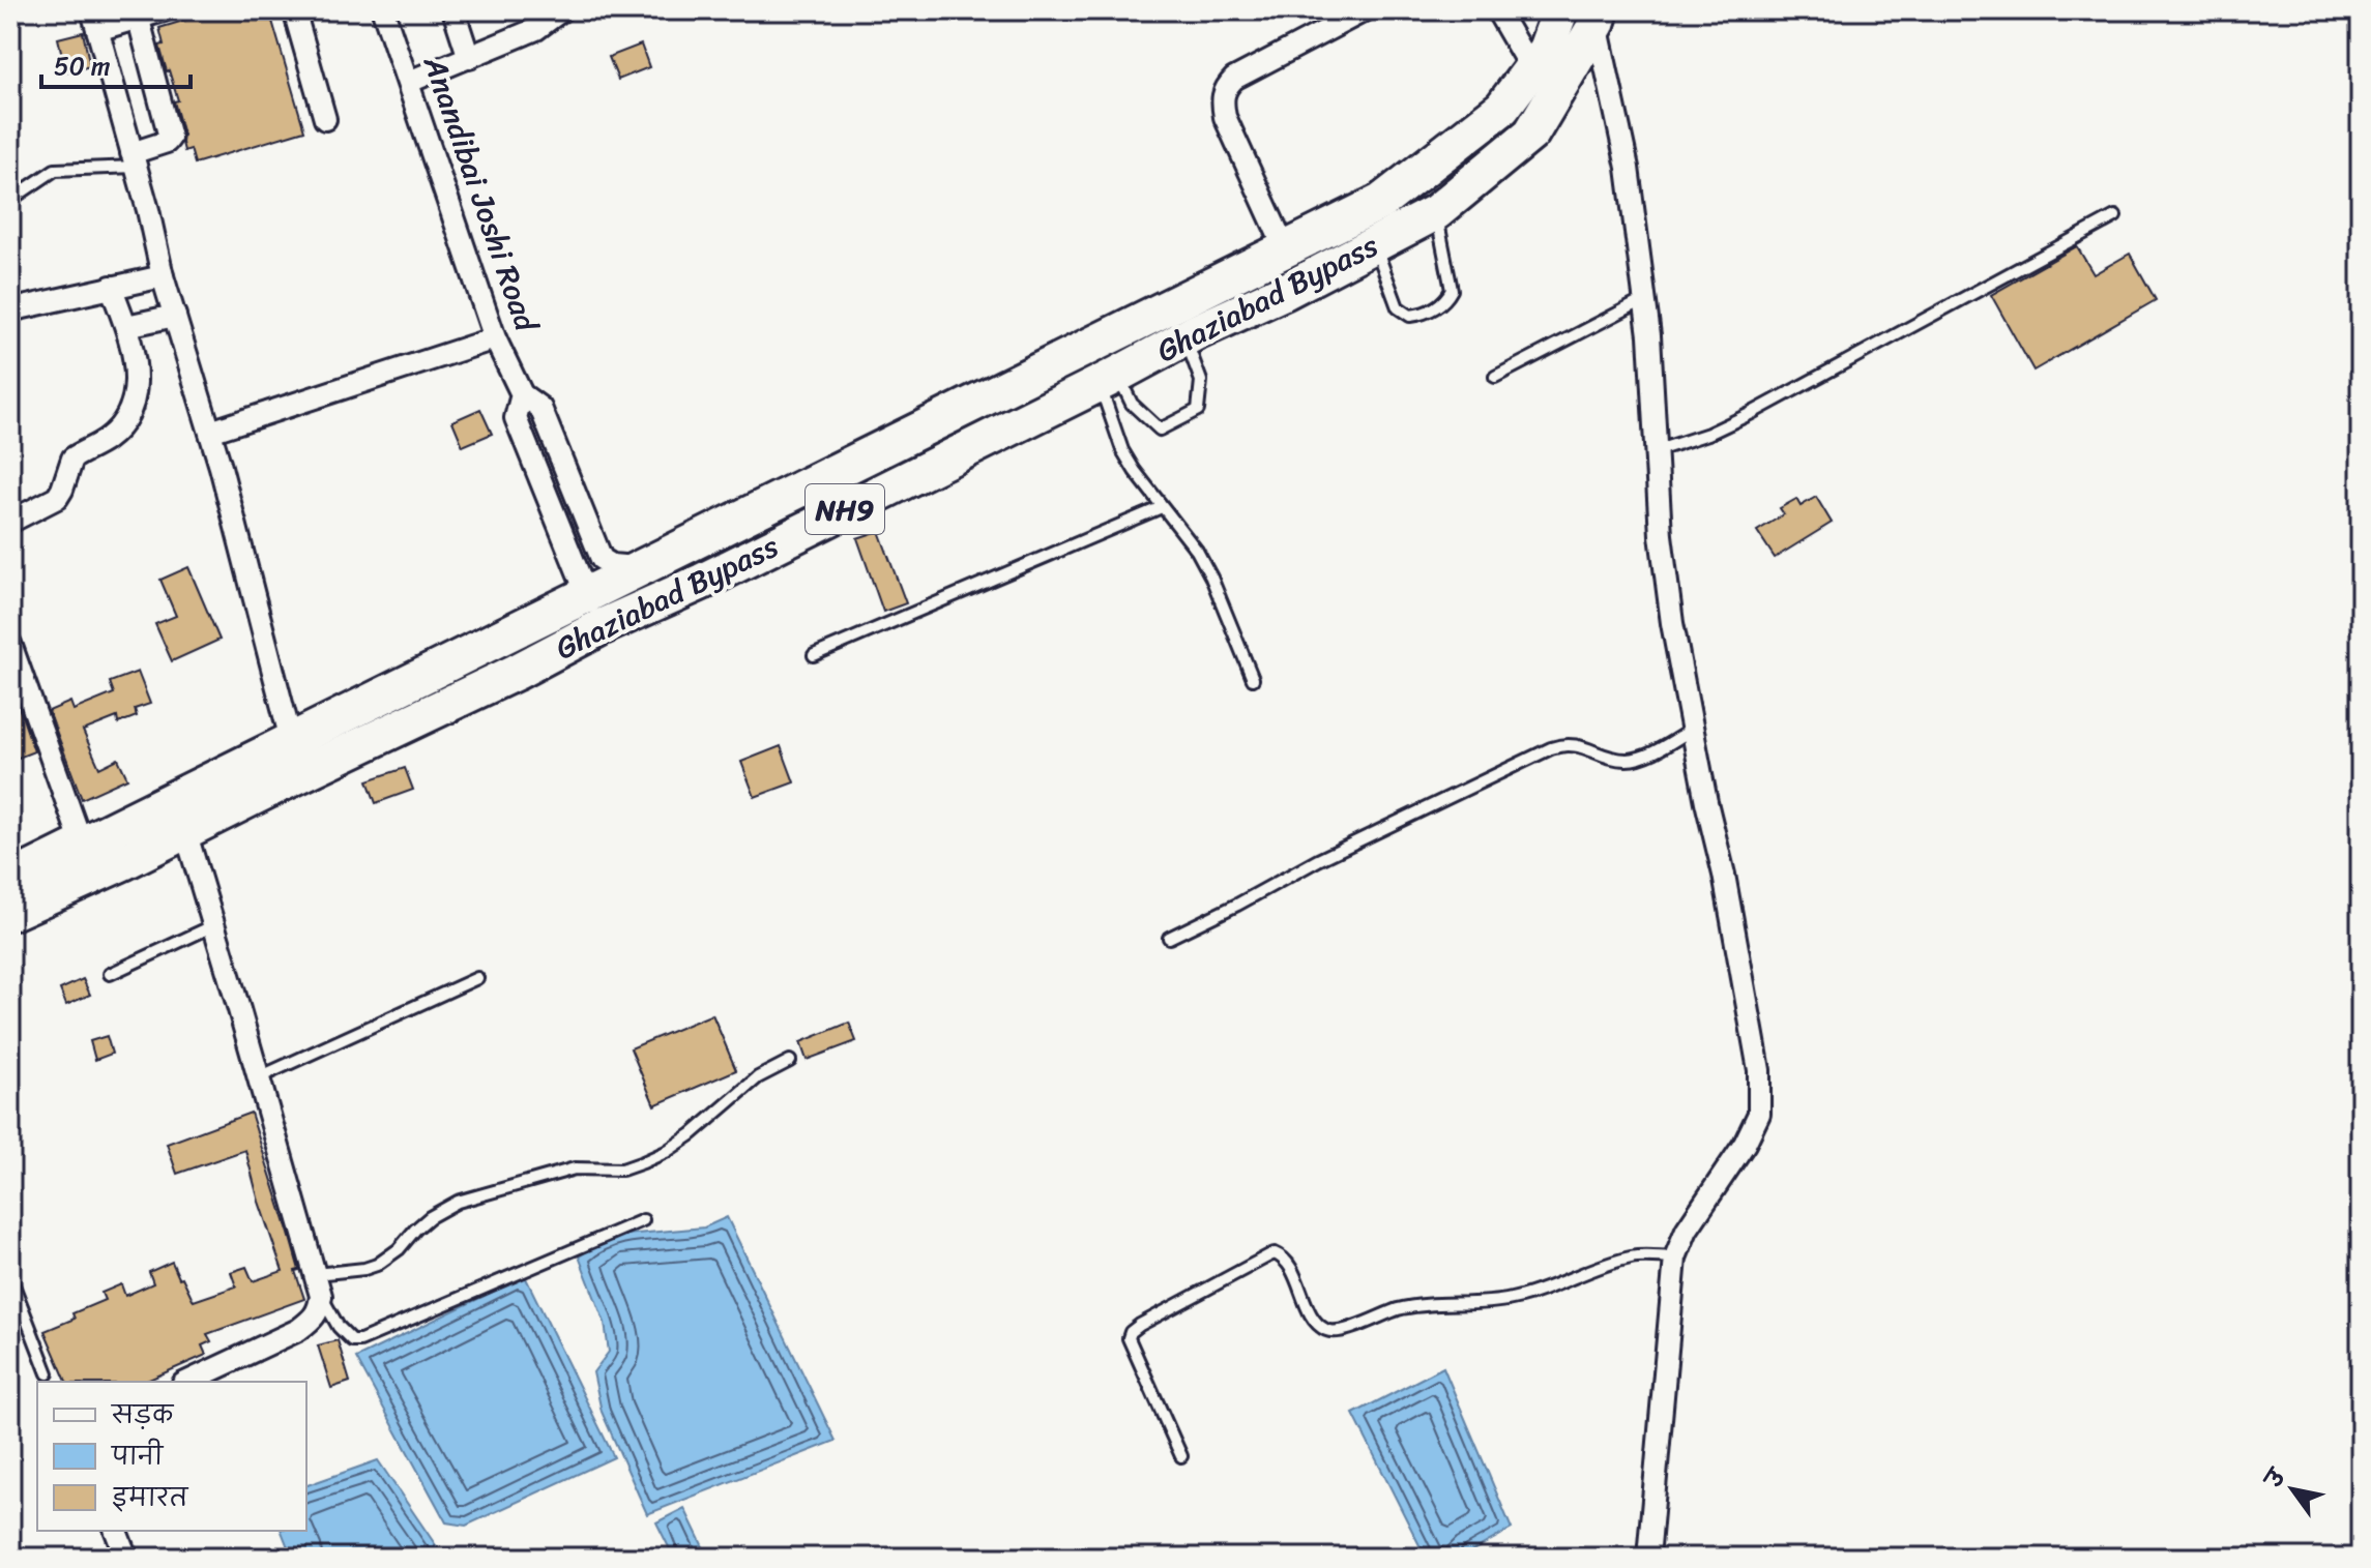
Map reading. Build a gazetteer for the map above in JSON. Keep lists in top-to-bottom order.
{
  "streets": {
    "highway": ["Ghaziabad Bypass", "NH9"],
    "street": ["Anandibai Joshi Road"]
  },
  "crossings": [
    ["Anandibai Joshi Road", "Ghaziabad Bypass"]
  ],
  "legend": ["सड़क", "पानी", "इमारत"],
  "scale_bar": "50 m",
  "north": "top left"
}
